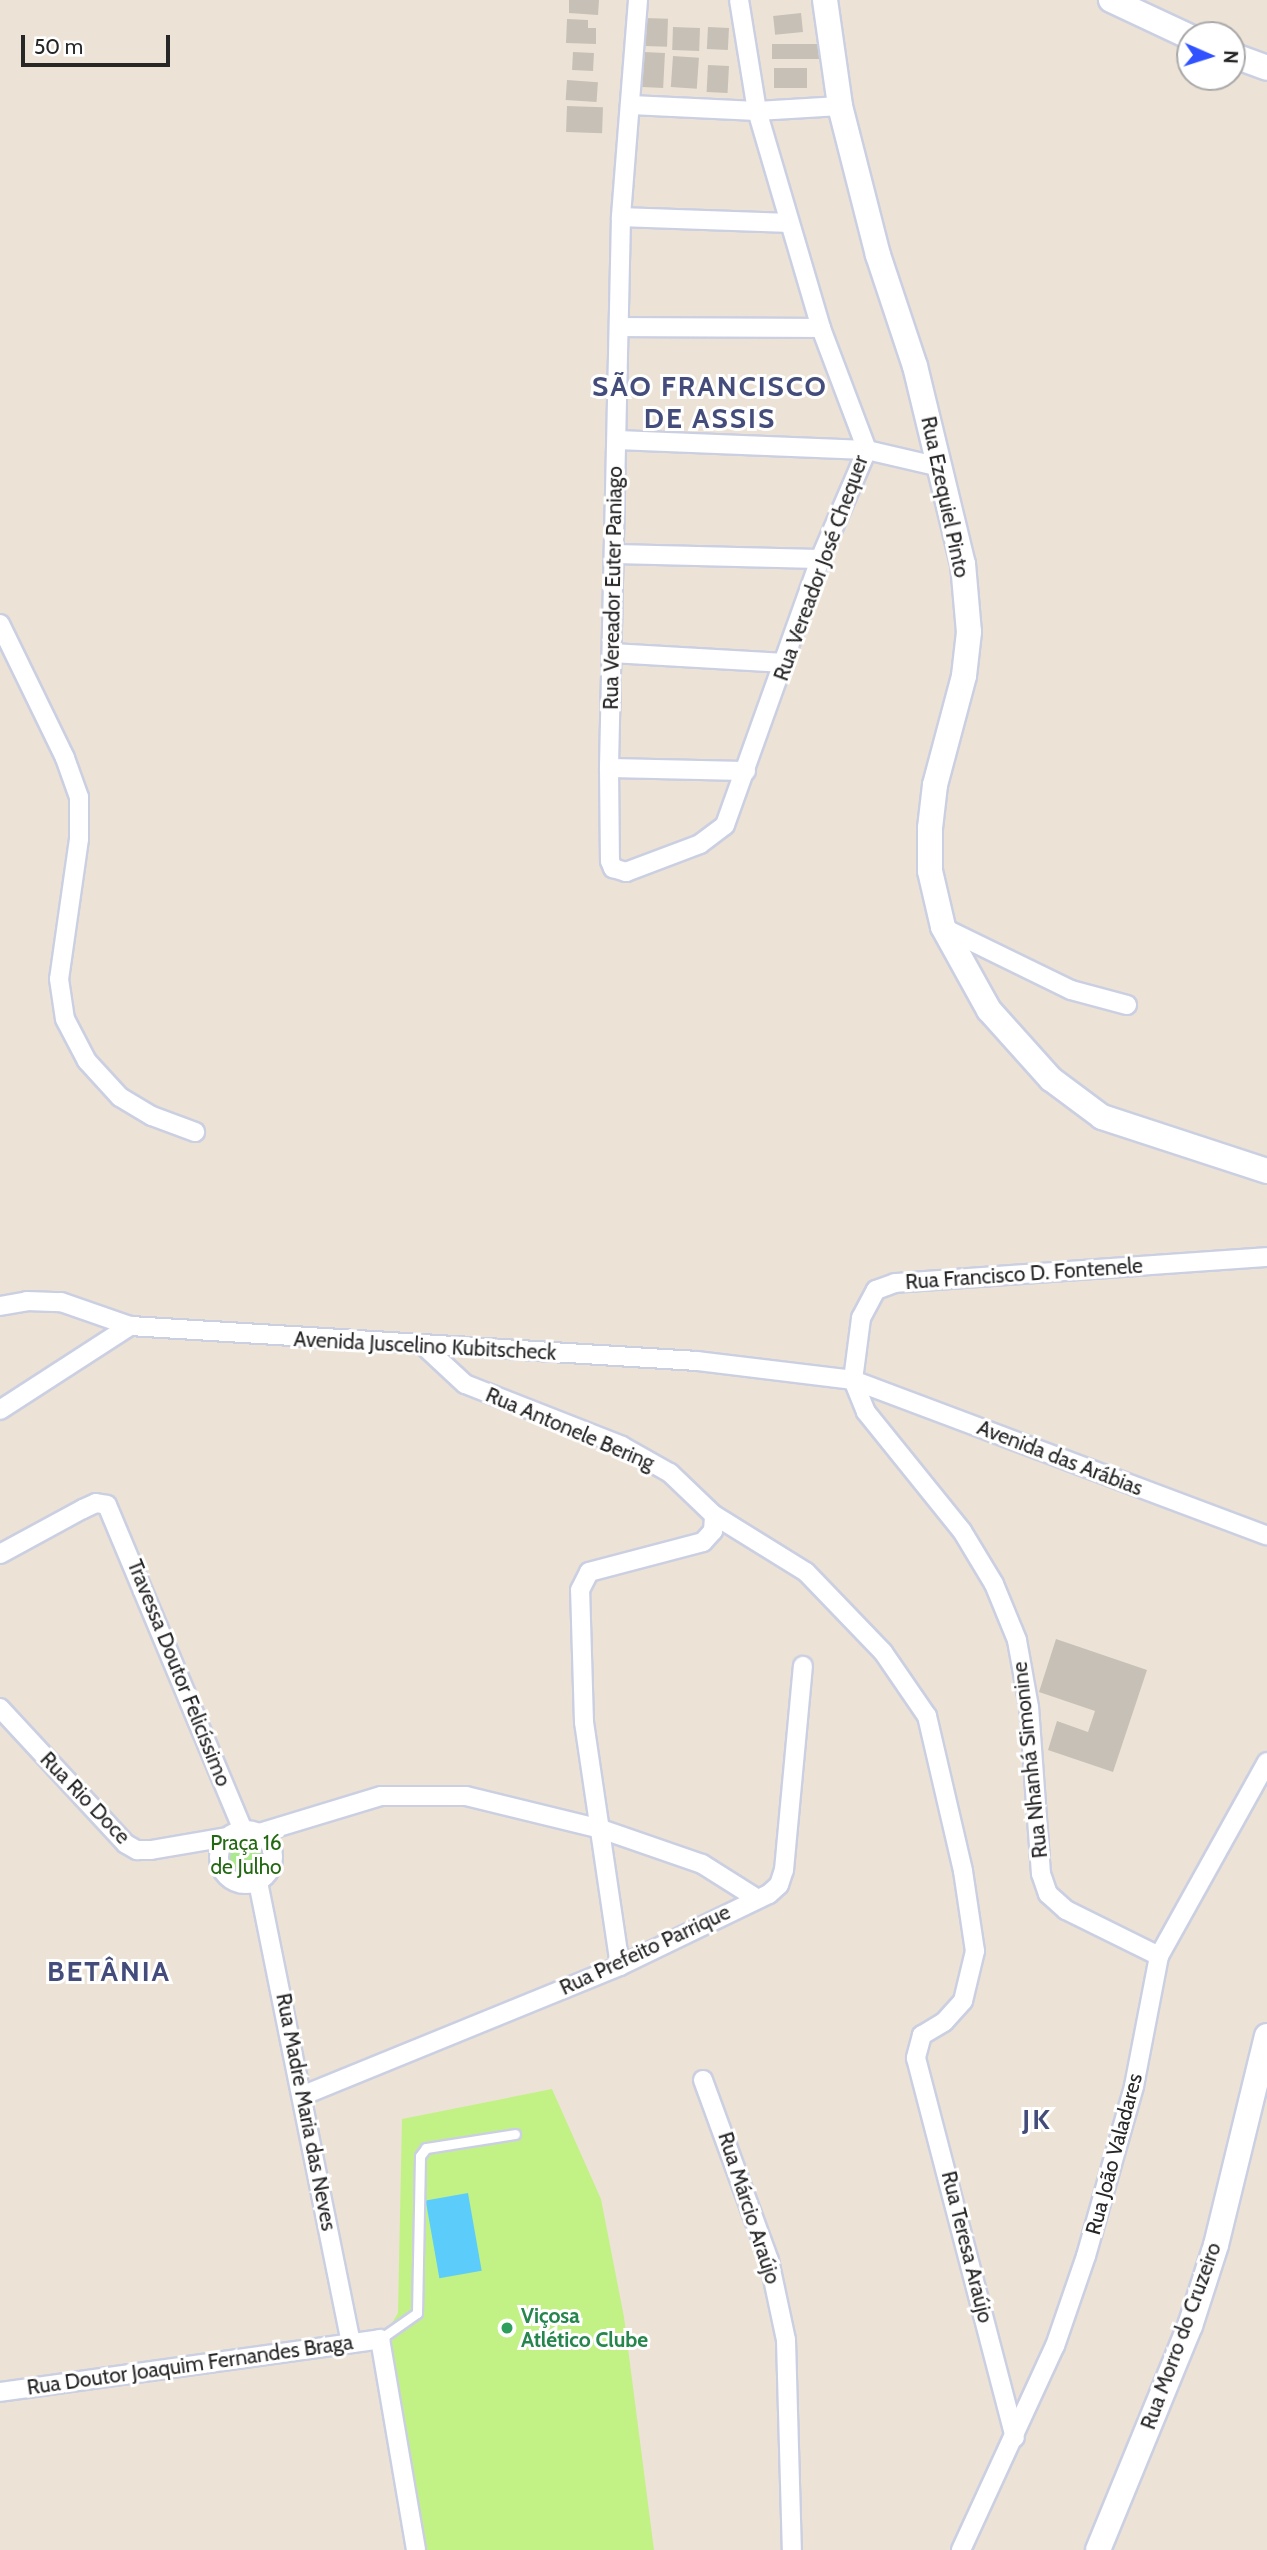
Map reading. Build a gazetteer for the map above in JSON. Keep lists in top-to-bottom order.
{
  "streets": {
    "street": [
      "Rua Ezequiel Pinto",
      "Rua Vereador José Chequer",
      "Rua Vereador Euter Paniago",
      "Rua Francisco D. Fontenele",
      "Avenida Juscelino Kubitscheck",
      "Rua Antonele Bering",
      "Avenida das Arábias",
      "Travessa Doutor Felicíssimo",
      "Rua Nhanhá Simonine",
      "Rua Rio Doce",
      "Rua Prefeito Parrique",
      "Rua Madre Maria das Neves",
      "Rua João Valadares",
      "Rua Márcio Araújo",
      "Rua Teresa Araújo",
      "Rua Morro do Cruzeiro",
      "Rua Doutor Joaquim Fernandes Braga"
    ]
  },
  "crossings": [
    ["Rua Vereador José Chequer", "Rua Vereador Euter Paniago"],
    ["Rua Francisco D. Fontenele", "Avenida Juscelino Kubitscheck"],
    ["Rua Francisco D. Fontenele", "Avenida das Arábias"],
    ["Rua Francisco D. Fontenele", "Rua Nhanhá Simonine"],
    ["Avenida Juscelino Kubitscheck", "Rua Antonele Bering"],
    ["Avenida Juscelino Kubitscheck", "Avenida das Arábias"],
    ["Avenida Juscelino Kubitscheck", "Rua Nhanhá Simonine"],
    ["Rua Antonele Bering", "Rua Teresa Araújo"],
    ["Avenida das Arábias", "Rua Nhanhá Simonine"],
    ["Travessa Doutor Felicíssimo", "Rua Rio Doce"],
    ["Travessa Doutor Felicíssimo", "Rua Madre Maria das Neves"],
    ["Rua Nhanhá Simonine", "Rua João Valadares"],
    ["Rua Rio Doce", "Rua Prefeito Parrique"],
    ["Rua Rio Doce", "Rua Madre Maria das Neves"],
    ["Rua Prefeito Parrique", "Rua Madre Maria das Neves"],
    ["Rua Madre Maria das Neves", "Rua Doutor Joaquim Fernandes Braga"],
    ["Rua João Valadares", "Rua Teresa Araújo"]
  ],
  "districts": ["SÃO FRANCISCO DE ASSIS", "BETÂNIA", "JK"],
  "parks": ["Praça 16 de Julho"],
  "places": ["Viçosa Atlético Clube"],
  "scale_bar": "50 m",
  "north": "right"
}
